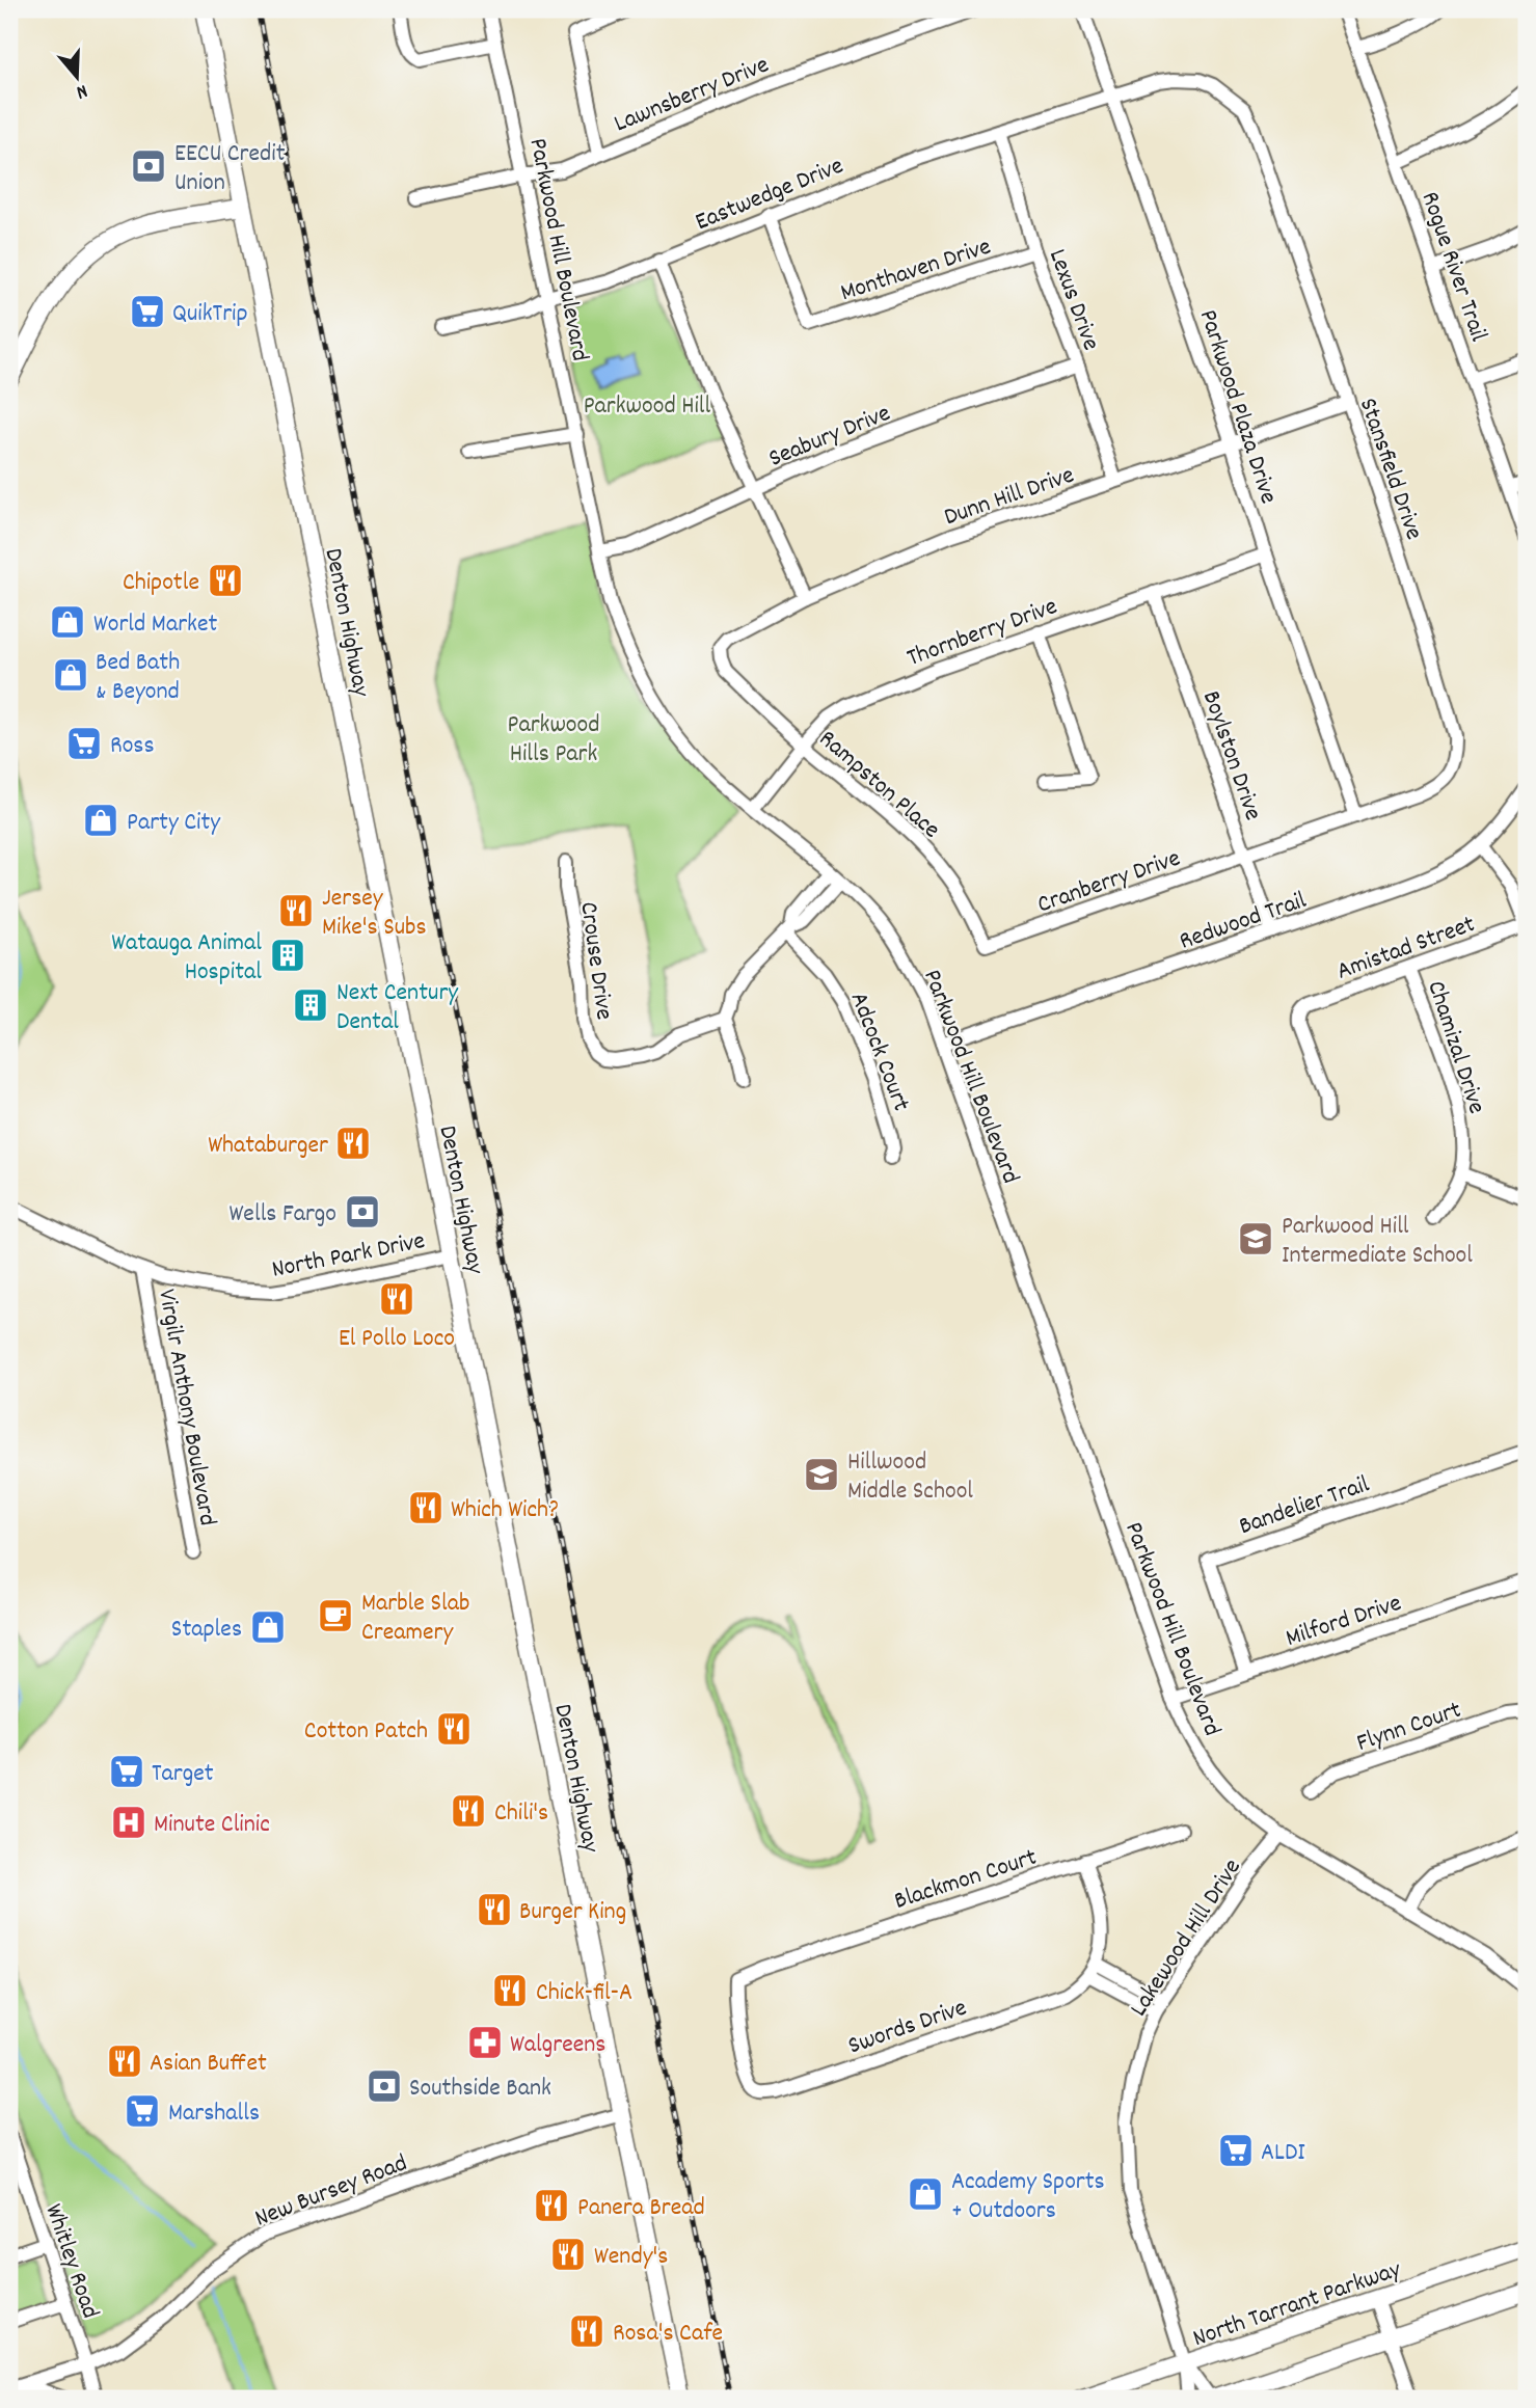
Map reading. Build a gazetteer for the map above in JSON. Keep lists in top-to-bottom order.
{
  "streets": {
    "main road": ["Denton Highway", "North Tarrant Parkway"],
    "street": [
      "Lawnsberry Drive",
      "Eastwedge Drive",
      "Parkwood Hill Boulevard",
      "Rogue River Trail",
      "Monthaven Drive",
      "Lexus Drive",
      "Parkwood Plaza Drive",
      "Seabury Drive",
      "Stansfield Drive",
      "Dunn Hill Drive",
      "Thornberry Drive",
      "Boylston Drive",
      "Rampston Place",
      "Cranberry Drive",
      "Redwood Trail",
      "Amistad Street",
      "Crouse Drive",
      "Chamizal Drive",
      "Adcock Court",
      "North Park Drive",
      "Virgilr Anthony Boulevard",
      "Bandelier Trail",
      "Milford Drive",
      "Flynn Court",
      "Blackmon Court",
      "Lakewood Hill Drive",
      "Swords Drive",
      "New Bursey Road",
      "Whitley Road"
    ]
  },
  "crossings": [
    ["Lawnsberry Drive", "Parkwood Hill Boulevard"],
    ["Eastwedge Drive", "Parkwood Hill Boulevard"],
    ["Eastwedge Drive", "Monthaven Drive"],
    ["Eastwedge Drive", "Lexus Drive"],
    ["Eastwedge Drive", "Parkwood Plaza Drive"],
    ["Eastwedge Drive", "Stansfield Drive"],
    ["Parkwood Hill Boulevard", "Seabury Drive"],
    ["Parkwood Hill Boulevard", "Thornberry Drive"],
    ["Parkwood Hill Boulevard", "Redwood Trail"],
    ["Parkwood Hill Boulevard", "Milford Drive"],
    ["Parkwood Hill Boulevard", "Lakewood Hill Drive"],
    ["Monthaven Drive", "Lexus Drive"],
    ["Lexus Drive", "Seabury Drive"],
    ["Lexus Drive", "Dunn Hill Drive"],
    ["Parkwood Plaza Drive", "Stansfield Drive"],
    ["Parkwood Plaza Drive", "Dunn Hill Drive"],
    ["Parkwood Plaza Drive", "Thornberry Drive"],
    ["Stansfield Drive", "Dunn Hill Drive"],
    ["Stansfield Drive", "Boylston Drive"],
    ["Stansfield Drive", "Cranberry Drive"],
    ["Dunn Hill Drive", "Rampston Place"],
    ["Denton Highway", "North Park Drive"],
    ["Denton Highway", "New Bursey Road"],
    ["Thornberry Drive", "Boylston Drive"],
    ["Thornberry Drive", "Rampston Place"],
    ["Boylston Drive", "Cranberry Drive"],
    ["Boylston Drive", "Redwood Trail"],
    ["Rampston Place", "Cranberry Drive"],
    ["Amistad Street", "Chamizal Drive"],
    ["North Park Drive", "Virgilr Anthony Boulevard"],
    ["Bandelier Trail", "Milford Drive"],
    ["Blackmon Court", "Swords Drive"],
    ["Lakewood Hill Drive", "North Tarrant Parkway"],
    ["New Bursey Road", "Whitley Road"]
  ],
  "parks": ["Parkwood Hill", "Parkwood Hills Park"],
  "places": {
    "bank": ["EECU Credit Union", "Wells Fargo", "Southside Bank"],
    "supermarket": [
      "QuikTrip",
      "Ross",
      "Target",
      "Marshalls",
      "ALDI"
    ],
    "restaurant": [
      "Chipotle",
      "Jersey Mike's Subs",
      "Whataburger",
      "El Pollo Loco",
      "Which Wich?",
      "Cotton Patch",
      "Chili's",
      "Burger King",
      "Chick-fil-A",
      "Asian Buffet",
      "Panera Bread",
      "Wendy's",
      "Rosa's Cafe"
    ],
    "shop": [
      "World Market",
      "Bed Bath & Beyond",
      "Party City",
      "Staples",
      "Academy Sports + Outdoors"
    ],
    "building": ["Watauga Animal Hospital", "Next Century Dental"],
    "school or university": ["Parkwood Hill Intermediate School", "Hillwood Middle School"],
    "cafe": ["Marble Slab Creamery"],
    "hospital": ["Minute Clinic"],
    "pharmacy": ["Walgreens"]
  },
  "north": "bottom"
}
